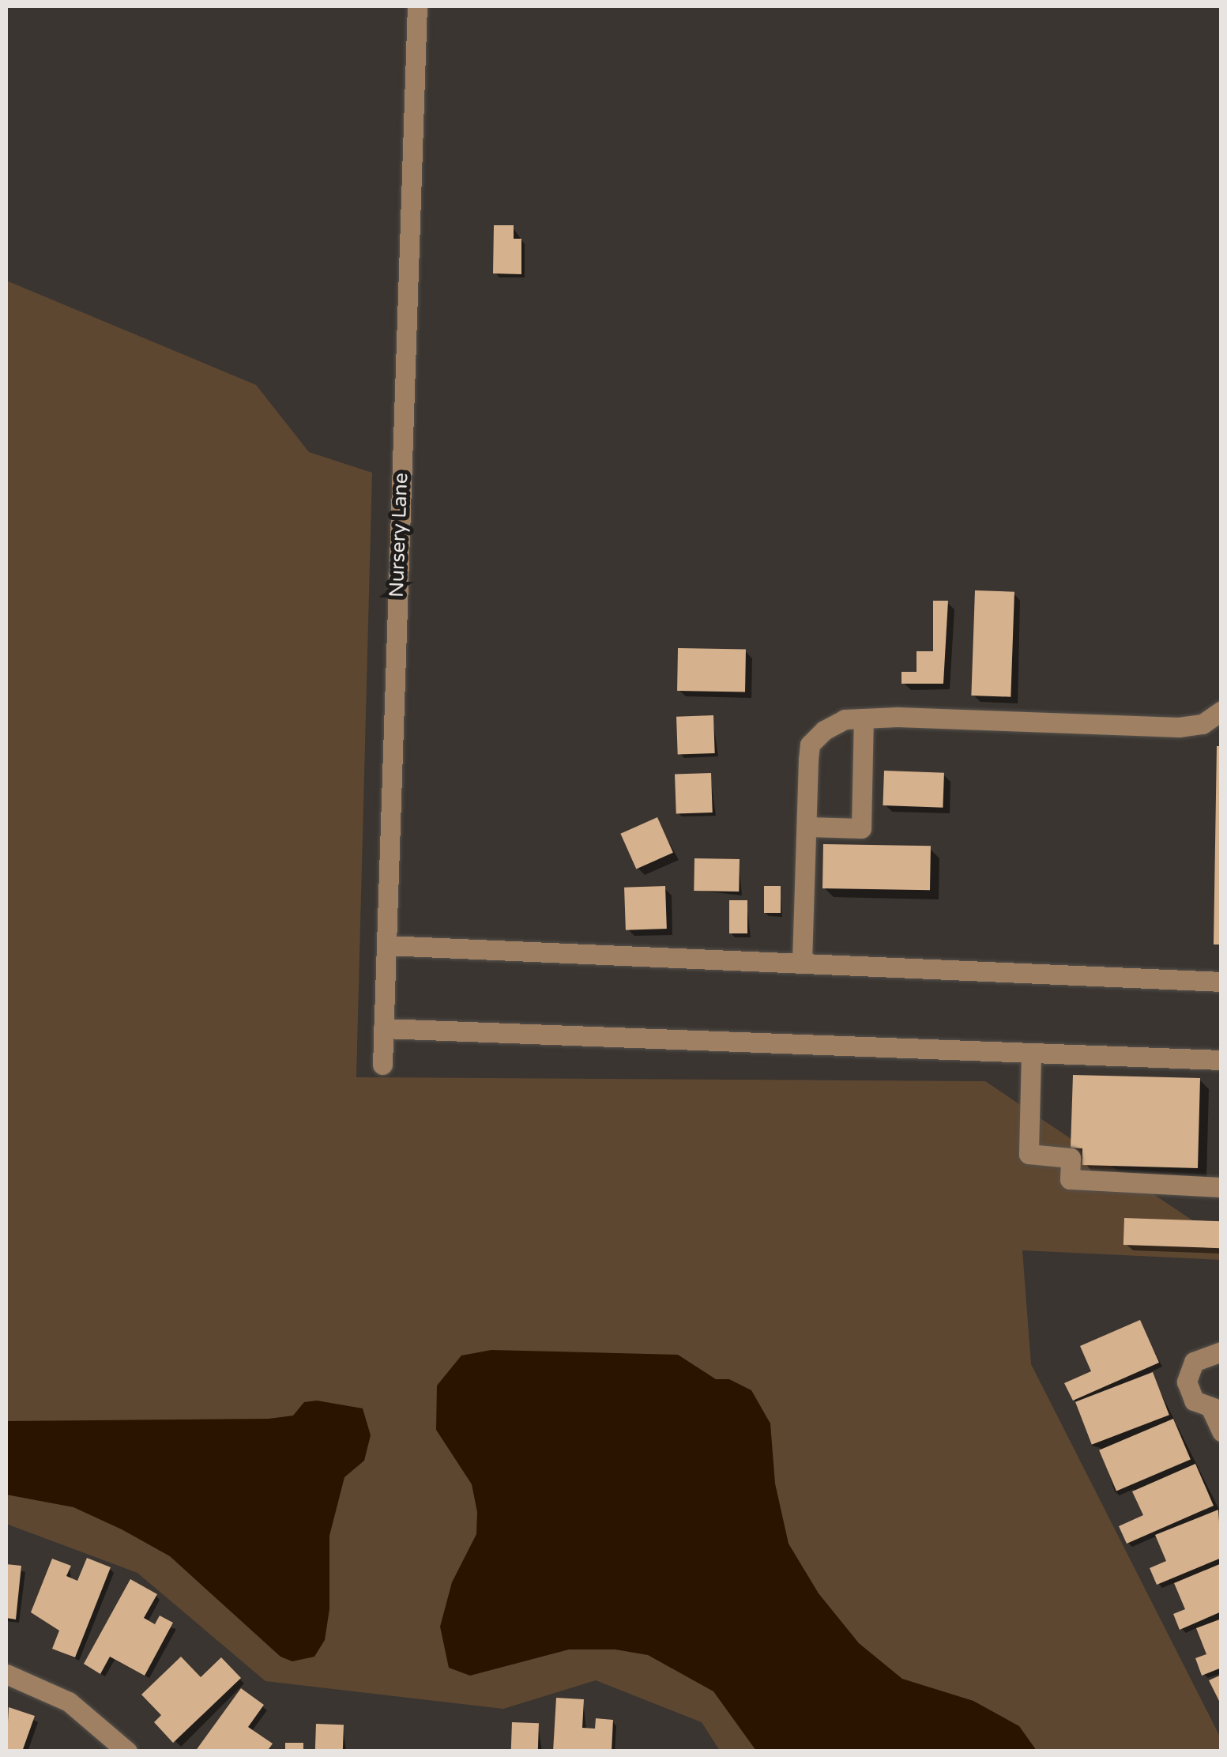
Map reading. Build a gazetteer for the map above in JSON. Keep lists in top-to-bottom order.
{
  "streets": {
    "street": ["Nursery Lane"]
  }
}
